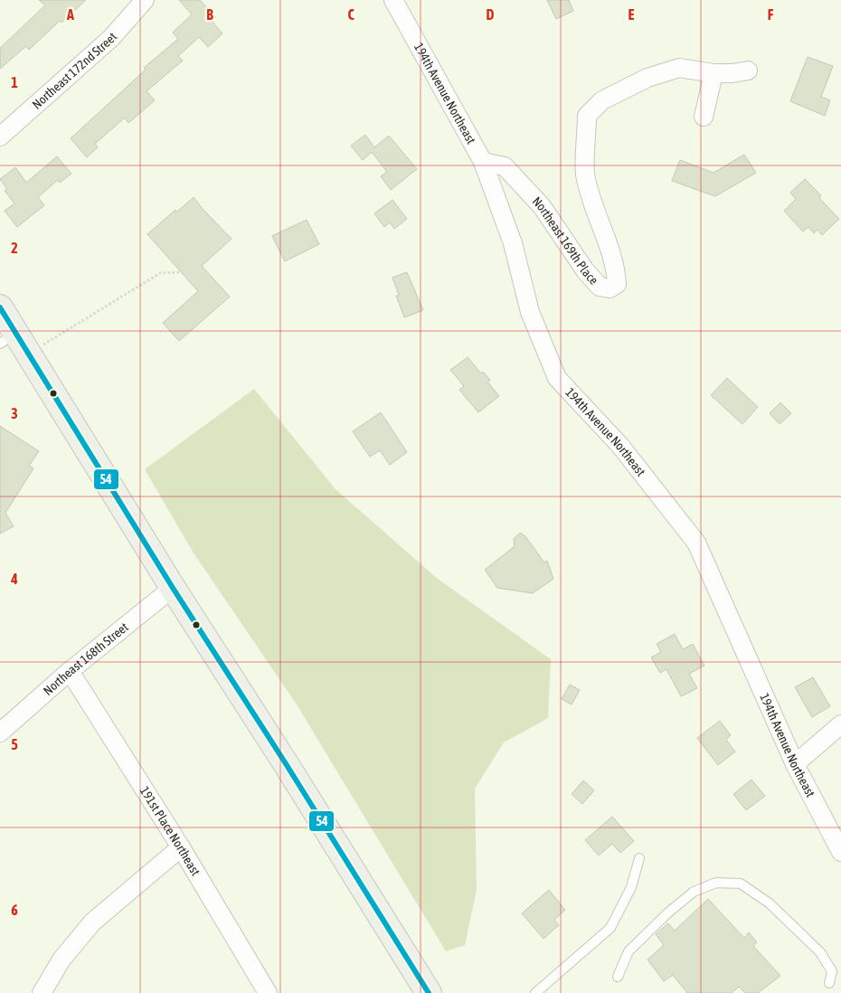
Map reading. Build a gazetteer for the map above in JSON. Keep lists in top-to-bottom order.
{
  "streets": {
    "street": [
      "Northeast 172nd Street",
      "194th Avenue Northeast",
      "Northeast 169th Place",
      "Northeast 168th Street",
      "191st Place Northeast"
    ]
  },
  "crossings": [
    ["194th Avenue Northeast", "Northeast 169th Place"],
    ["Northeast 168th Street", "191st Place Northeast"]
  ],
  "lines": ["transit line 54"],
  "grid": {
    "columns": [
      "A",
      "B",
      "C",
      "D",
      "E",
      "F"
    ],
    "rows": [
      "1",
      "2",
      "3",
      "4",
      "5",
      "6"
    ]
  }
}
